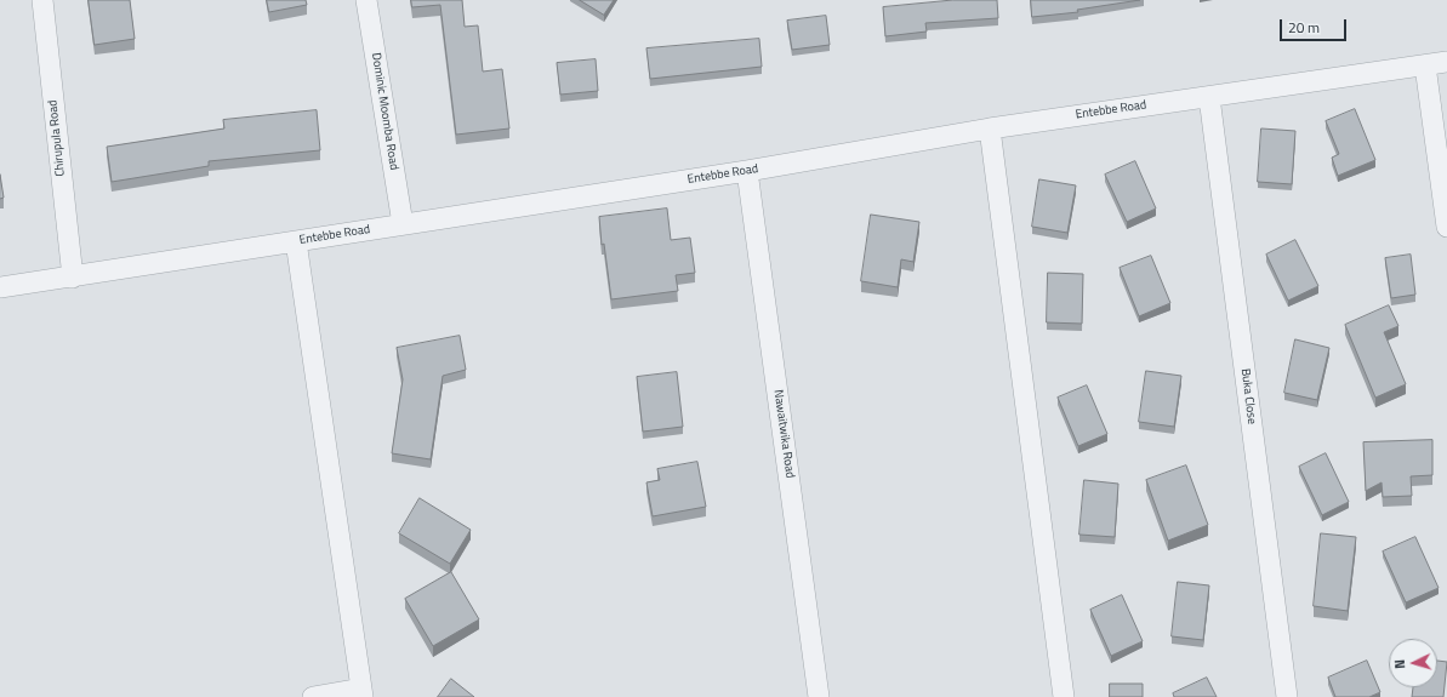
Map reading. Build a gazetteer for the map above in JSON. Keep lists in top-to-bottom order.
{
  "streets": {
    "street": [
      "Entebbe Road",
      "Dominic Moomba Road",
      "Chirupula Road",
      "Buka Close",
      "Nawaitwika Road"
    ]
  },
  "crossings": [
    ["Entebbe Road", "Dominic Moomba Road"],
    ["Entebbe Road", "Chirupula Road"],
    ["Entebbe Road", "Buka Close"],
    ["Entebbe Road", "Nawaitwika Road"]
  ],
  "scale_bar": "20 m",
  "north": "left"
}
